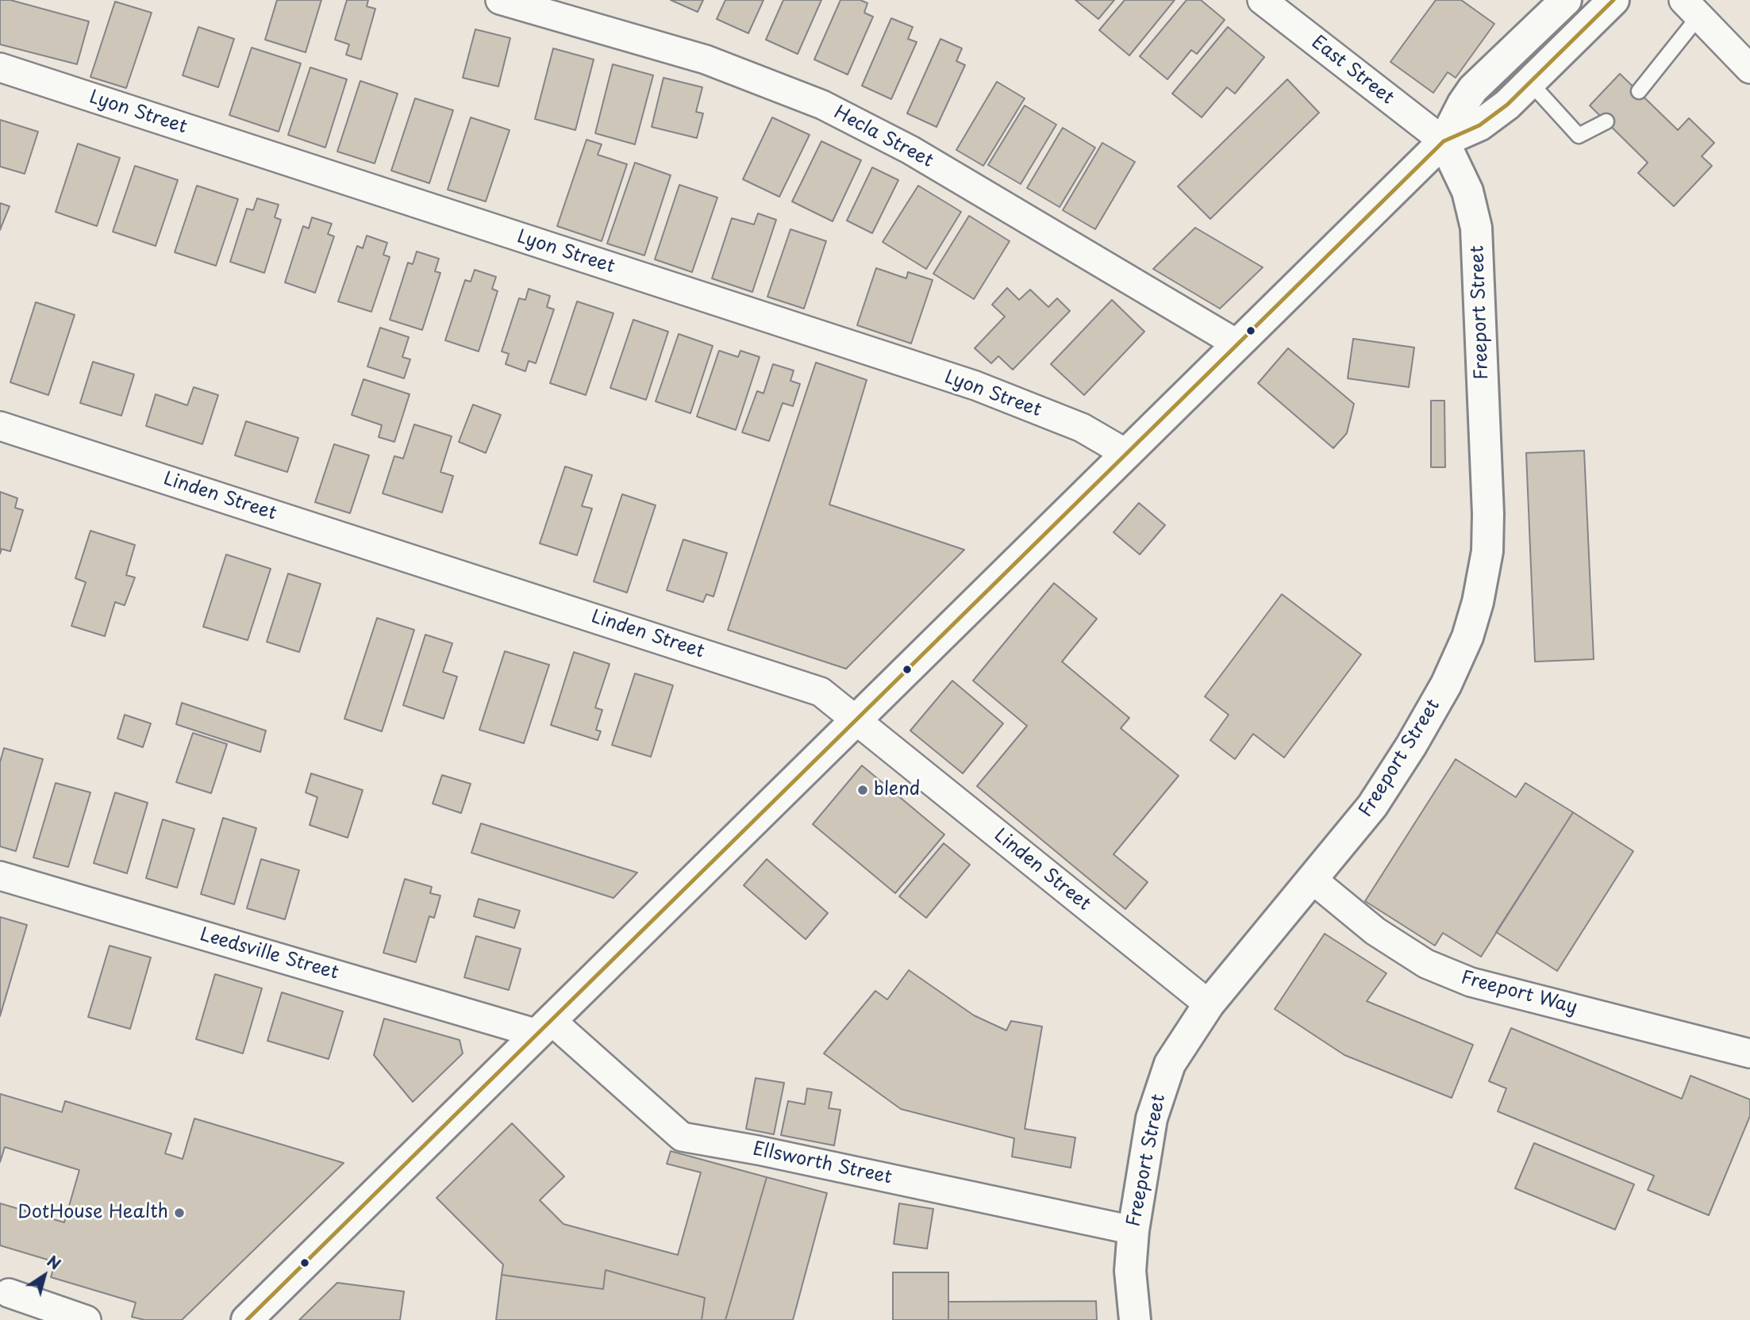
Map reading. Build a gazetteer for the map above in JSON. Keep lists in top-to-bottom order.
{
  "streets": {
    "main road": ["Freeport Street"],
    "street": [
      "East Street",
      "Lyon Street",
      "Hecla Street",
      "Linden Street",
      "Leedsville Street",
      "Freeport Way",
      "Ellsworth Street"
    ]
  },
  "crossings": [
    ["East Street", "Freeport Street"],
    ["Freeport Street", "Linden Street"],
    ["Freeport Street", "Freeport Way"],
    ["Freeport Street", "Ellsworth Street"],
    ["Leedsville Street", "Ellsworth Street"]
  ],
  "places": ["blend", "DotHouse Health"],
  "north": "top right"
}
